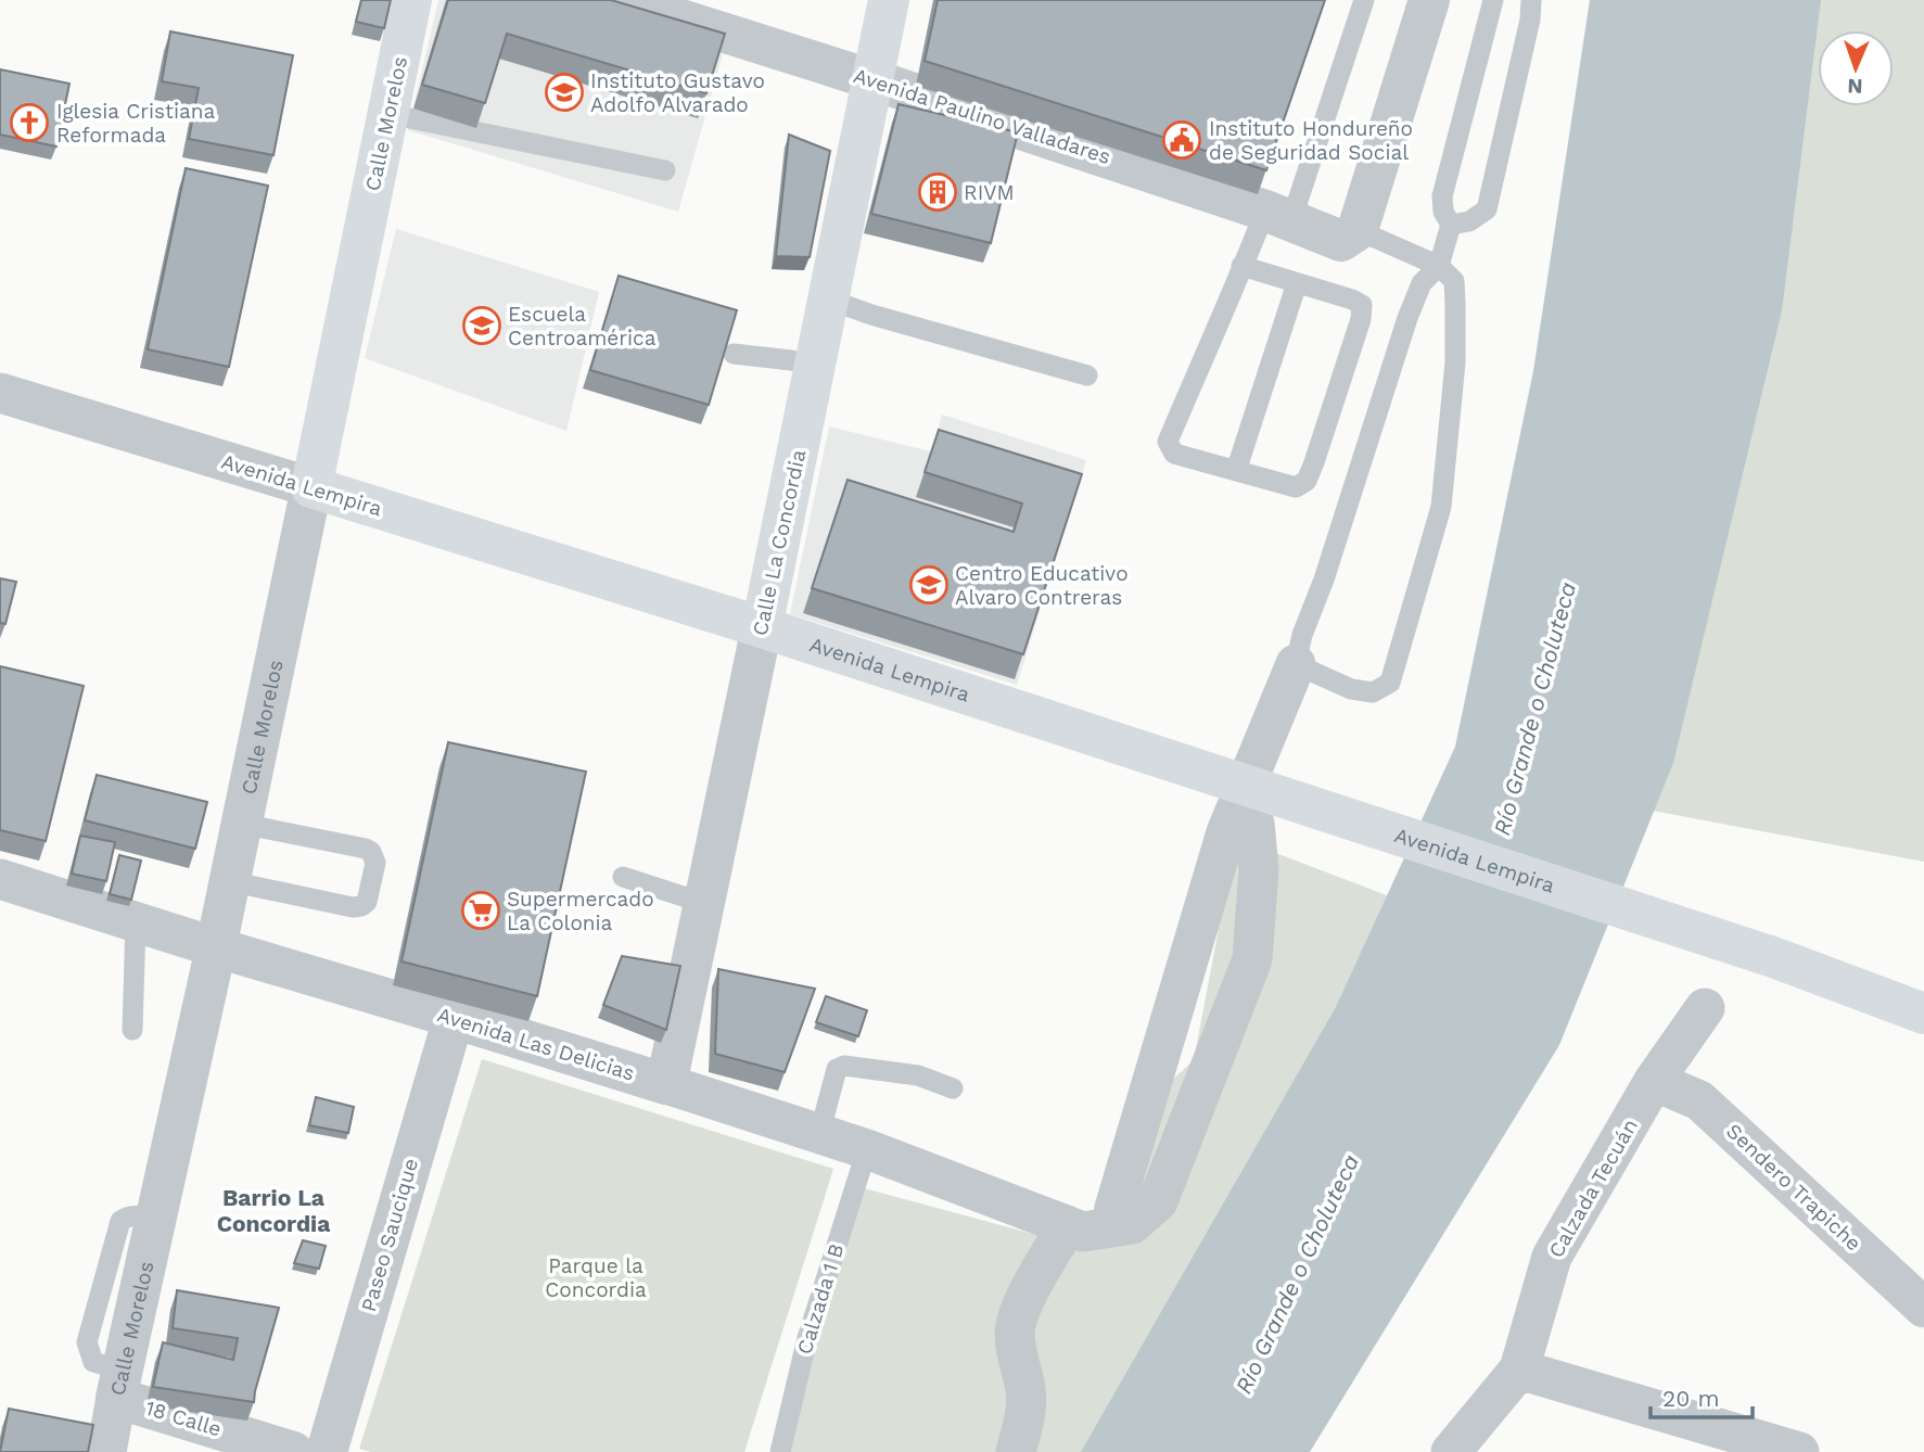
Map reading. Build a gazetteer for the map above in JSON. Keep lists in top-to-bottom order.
{
  "streets": {
    "main road": ["Calle Morelos", "Avenida Lempira", "Calle La Concordia"],
    "street": [
      "Avenida Paulino Valladares",
      "Avenida Las Delicias",
      "Sendero Trapiche",
      "Calzada Tecuán",
      "Paseo Saucique",
      "18 Calle"
    ],
    "lane": ["Calzada 1 B"]
  },
  "crossings": [
    ["Avenida Paulino Valladares", "Calle La Concordia"],
    ["Calle Morelos", "Avenida Lempira"],
    ["Calle Morelos", "Avenida Las Delicias"],
    ["Calle Morelos", "18 Calle"],
    ["Avenida Lempira", "Calle La Concordia"],
    ["Calle La Concordia", "Avenida Las Delicias"],
    ["Avenida Las Delicias", "Paseo Saucique"],
    ["Avenida Las Delicias", "Calzada 1 B"],
    ["Sendero Trapiche", "Calzada Tecuán"]
  ],
  "districts": ["Barrio La Concordia"],
  "water": ["Río Grande o Choluteca"],
  "parks": ["Parque la Concordia"],
  "places": {
    "school or university": ["Instituto Gustavo Adolfo Alvarado", "Escuela Centroamérica", "Centro Educativo Alvaro Contreras"],
    "church": ["Iglesia Cristiana Reformada"],
    "public building": ["Instituto Hondureño de Seguridad Social"],
    "building": ["RIVM"],
    "supermarket": ["Supermercado La Colonia"]
  },
  "scale_bar": "20 m",
  "north": "bottom"
}
